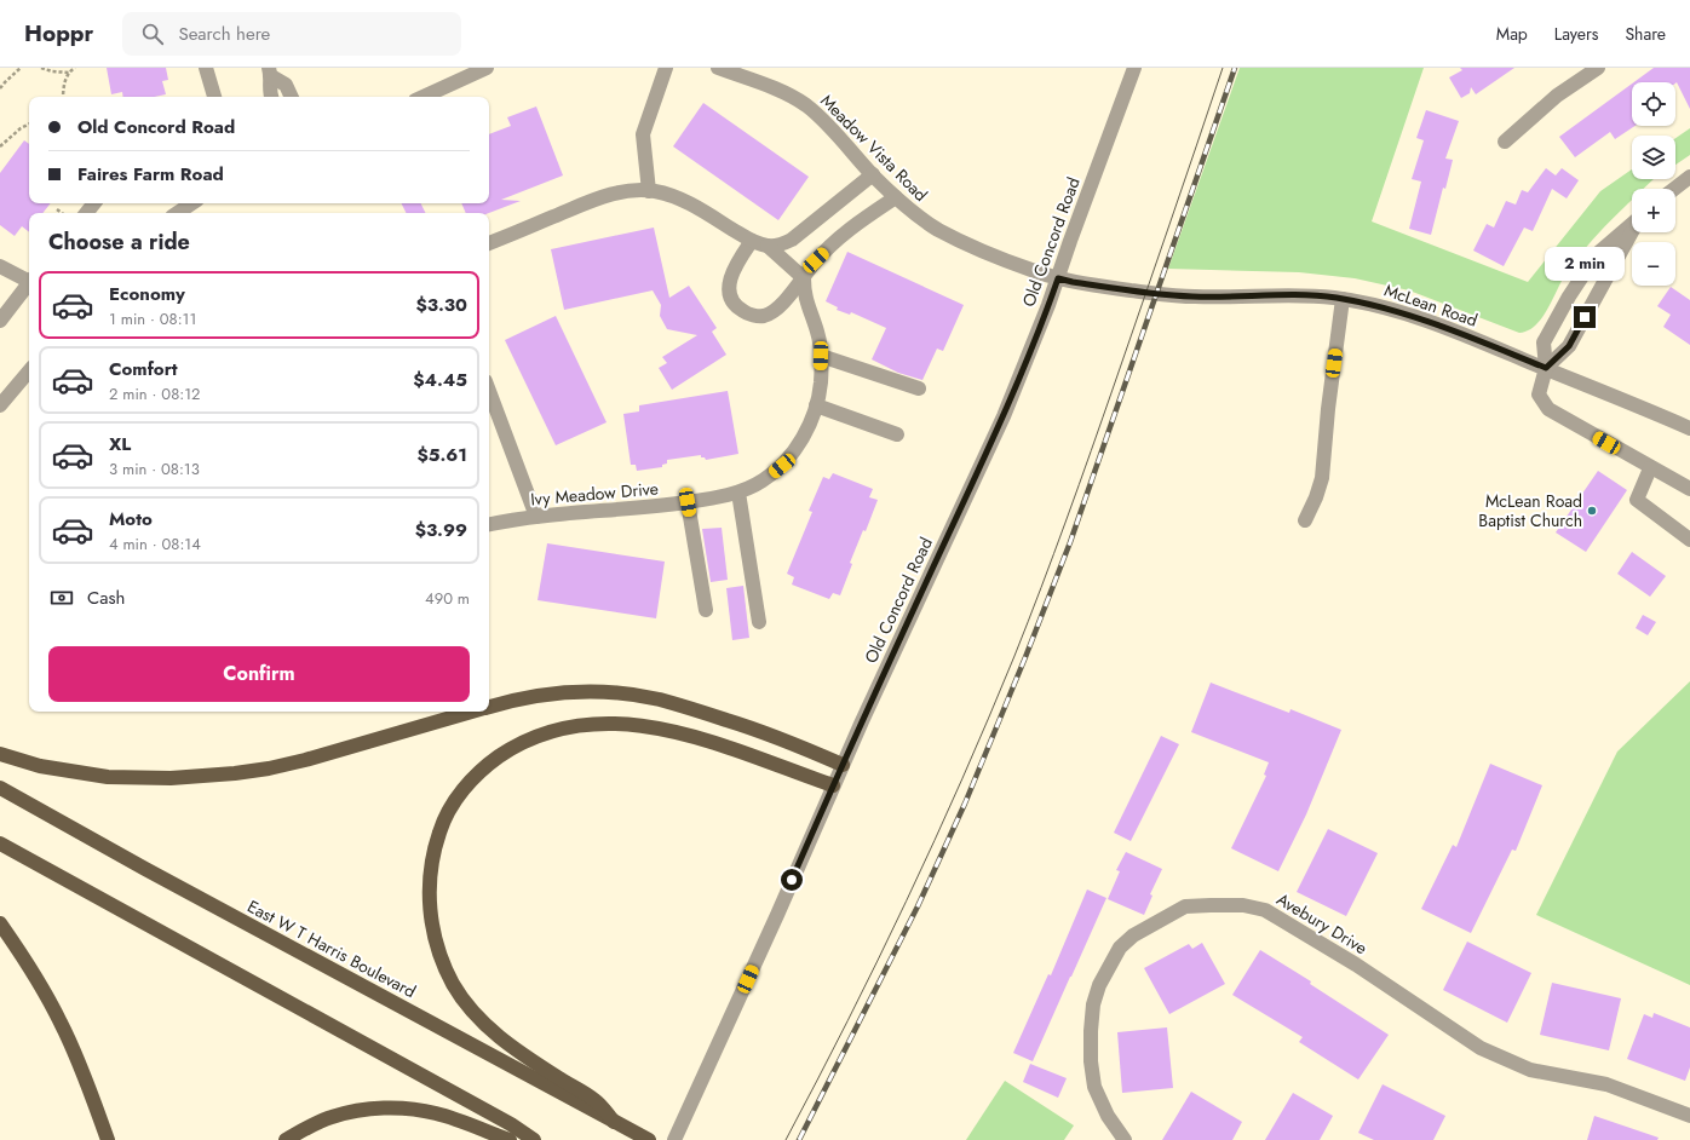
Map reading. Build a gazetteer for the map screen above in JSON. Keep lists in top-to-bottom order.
{
  "streets": {
    "main road": ["East W T Harris Boulevard"],
    "street": [
      "Meadow Vista Road",
      "Old Concord Road",
      "McLean Road",
      "Ivy Meadow Drive",
      "Avebury Drive"
    ]
  },
  "crossings": [
    ["Meadow Vista Road", "Old Concord Road"],
    ["Meadow Vista Road", "McLean Road"],
    ["Old Concord Road", "McLean Road"]
  ],
  "places": ["McLean Road Baptist Church"],
  "page": {
    "header": "Hoppr",
    "search": "Search here",
    "nav": ["Map", "Layers", "Share"],
    "map_buttons": ["+", "−"],
    "banner": ["Old Concord Road", "Faires Farm Road"],
    "heading": "Choose a ride",
    "bubble": "2 min",
    "list": [
      {
        "name": "Economy",
        "note": "1 min · 08:11",
        "value": "$3.30"
      },
      {
        "name": "Comfort",
        "note": "2 min · 08:12",
        "value": "$4.45"
      },
      {
        "name": "XL",
        "note": "3 min · 08:13",
        "value": "$5.61"
      },
      {
        "name": "Moto",
        "note": "4 min · 08:14",
        "value": "$3.99"
      }
    ],
    "pay": ["Cash", "490 m"],
    "buttons": "Confirm"
  }
}
